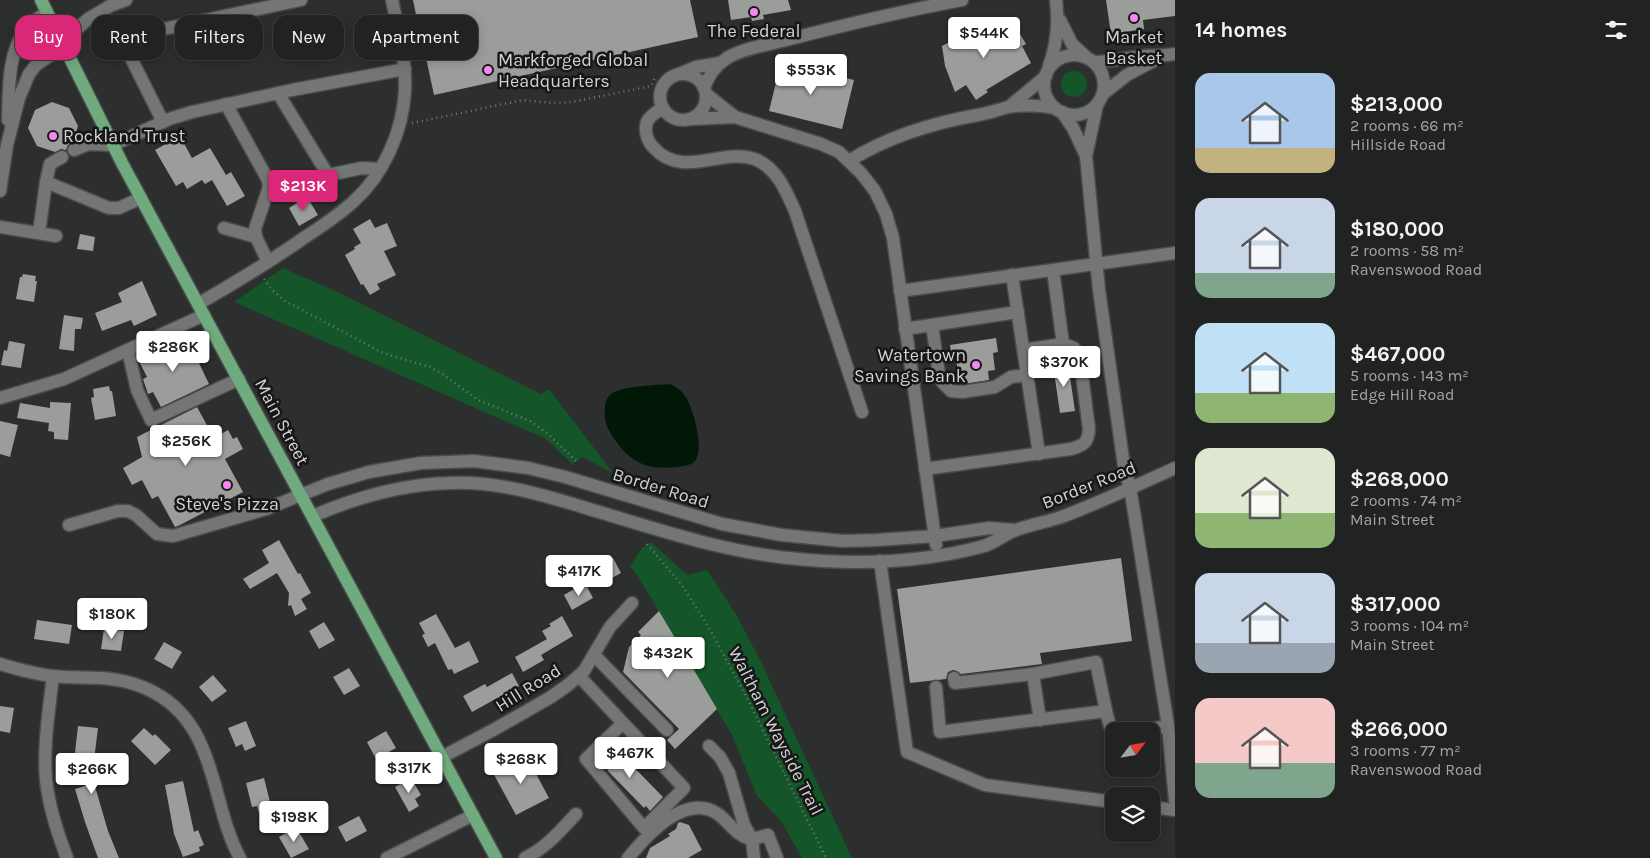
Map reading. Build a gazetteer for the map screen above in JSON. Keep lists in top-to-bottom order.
{
  "streets": {
    "main road": ["Main Street"],
    "street": ["Border Road", "Hill Road"],
    "path": ["Waltham Wayside Trail"]
  },
  "crossings": [
    ["Main Street", "Border Road"],
    ["Main Street", "Hill Road"]
  ],
  "places": [
    "The Federal",
    "Market Basket",
    "Markforged Global Headquarters",
    "Rockland Trust",
    "Watertown Savings Bank",
    "Steve's Pizza"
  ],
  "north": "top right",
  "page": {
    "heading": "14 homes",
    "chip": [
      "Buy",
      "Rent",
      "Filters",
      "New",
      "Apartment"
    ],
    "price": [
      "$544K",
      "$553K",
      "$213K",
      "$286K",
      "$370K",
      "$256K",
      "$417K",
      "$180K",
      "$432K",
      "$467K",
      "$268K",
      "$317K",
      "$266K",
      "$198K"
    ],
    "list": [
      {
        "name": "$213,000",
        "note": "2 rooms · 66 m² · Hillside Road"
      },
      {
        "name": "$180,000",
        "note": "2 rooms · 58 m² · Ravenswood Road"
      },
      {
        "name": "$467,000",
        "note": "5 rooms · 143 m² · Edge Hill Road"
      },
      {
        "name": "$268,000",
        "note": "2 rooms · 74 m² · Main Street"
      },
      {
        "name": "$317,000",
        "note": "3 rooms · 104 m² · Main Street"
      },
      {
        "name": "$266,000",
        "note": "3 rooms · 77 m² · Ravenswood Road"
      }
    ]
  }
}
